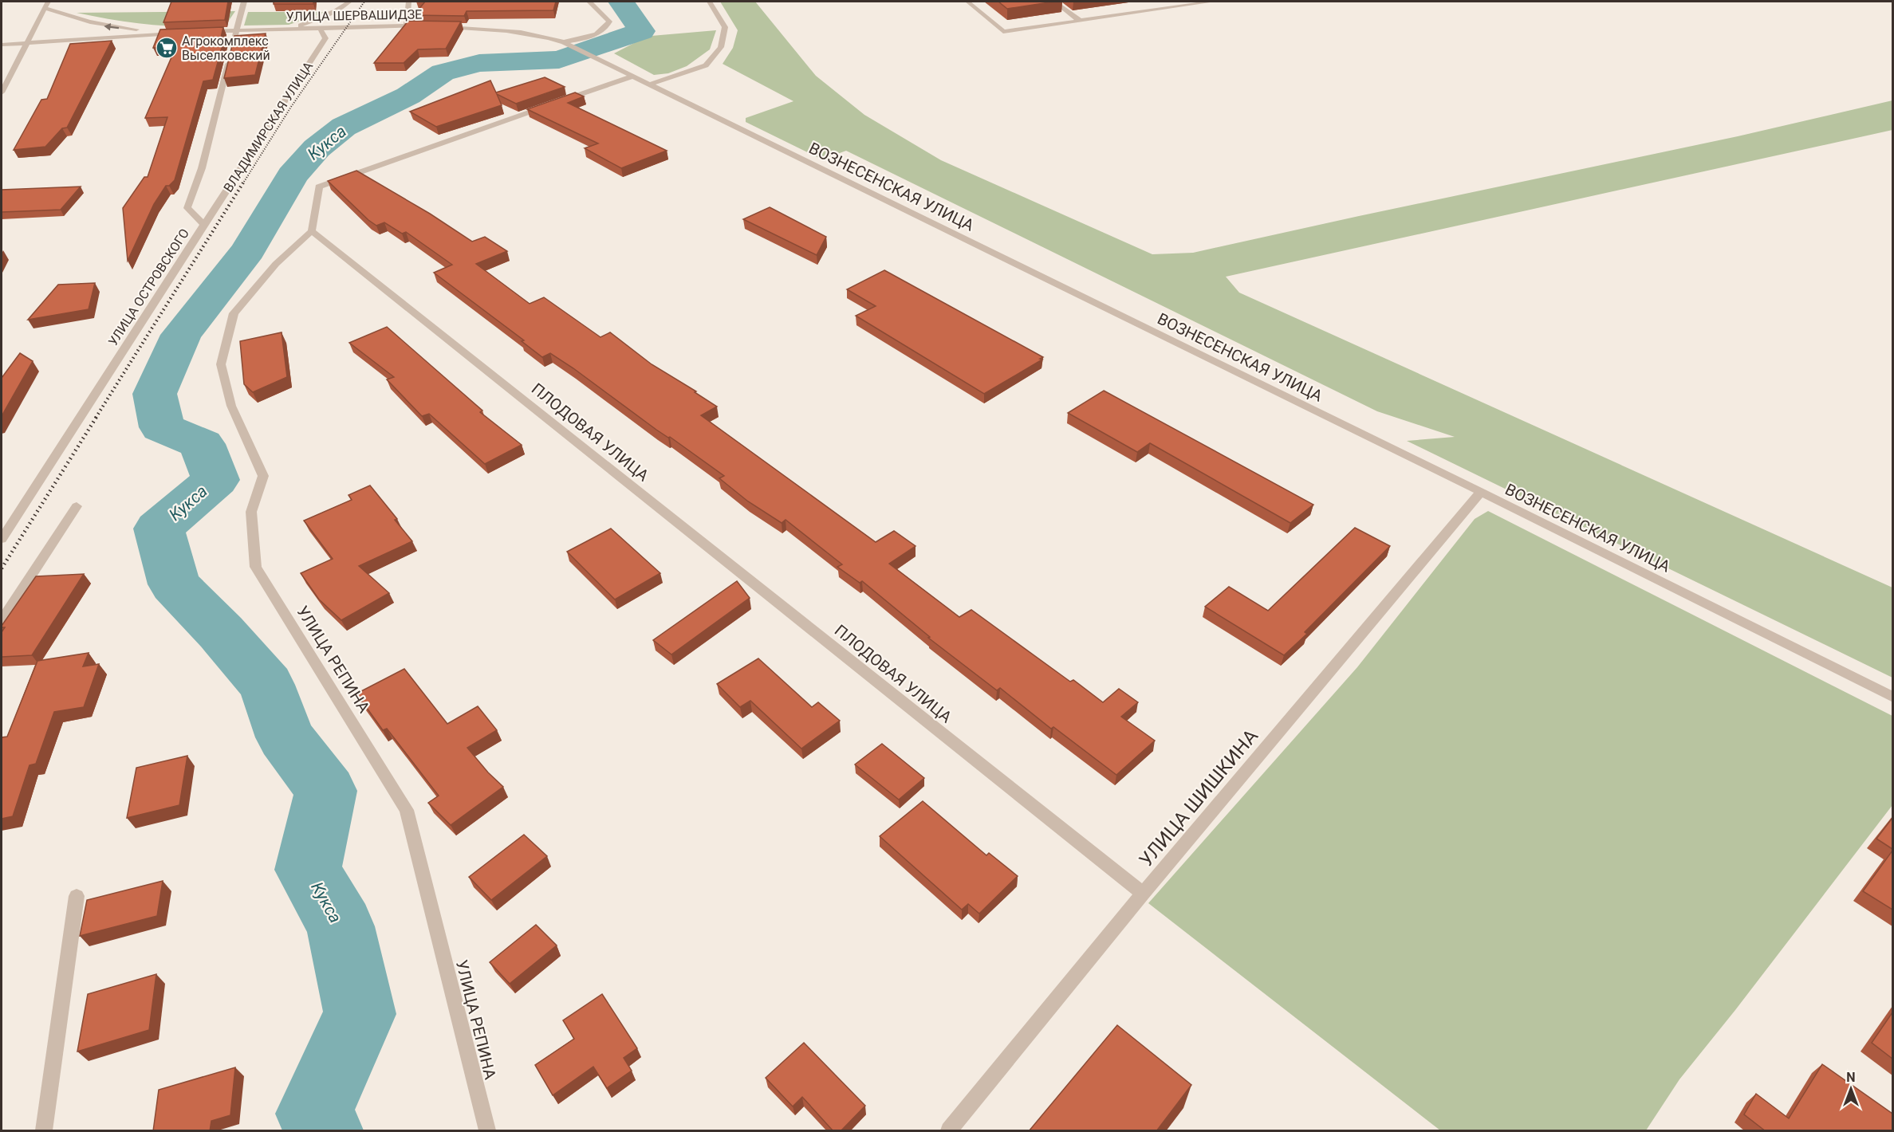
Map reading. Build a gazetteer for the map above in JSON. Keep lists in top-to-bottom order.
{
  "streets": {
    "street": [
      "УЛИЦА ШЕРВАШИДЗЕ",
      "ВЛАДИМИРСКАЯ УЛИЦА",
      "ВОЗНЕСЕНСКАЯ УЛИЦА",
      "УЛИЦА ОСТРОВСКОГО",
      "ПЛОДОВАЯ УЛИЦА",
      "УЛИЦА РЕПИНА",
      "УЛИЦА ШИШКИНА"
    ]
  },
  "crossings": [
    ["УЛИЦА ШЕРВАШИДЗЕ", "ВЛАДИМИРСКАЯ УЛИЦА"],
    ["УЛИЦА ШЕРВАШИДЗЕ", "ВОЗНЕСЕНСКАЯ УЛИЦА"],
    ["УЛИЦА ШЕРВАШИДЗЕ", "УЛИЦА ОСТРОВСКОГО"],
    ["ВЛАДИМИРСКАЯ УЛИЦА", "УЛИЦА ОСТРОВСКОГО"],
    ["ВОЗНЕСЕНСКАЯ УЛИЦА", "УЛИЦА ШИШКИНА"],
    ["ПЛОДОВАЯ УЛИЦА", "УЛИЦА РЕПИНА"],
    ["ПЛОДОВАЯ УЛИЦА", "УЛИЦА ШИШКИНА"]
  ],
  "water": ["Кукса"],
  "places": {
    "supermarket": ["Агрокомплекс Выселковский"]
  },
  "north": "top"
}
